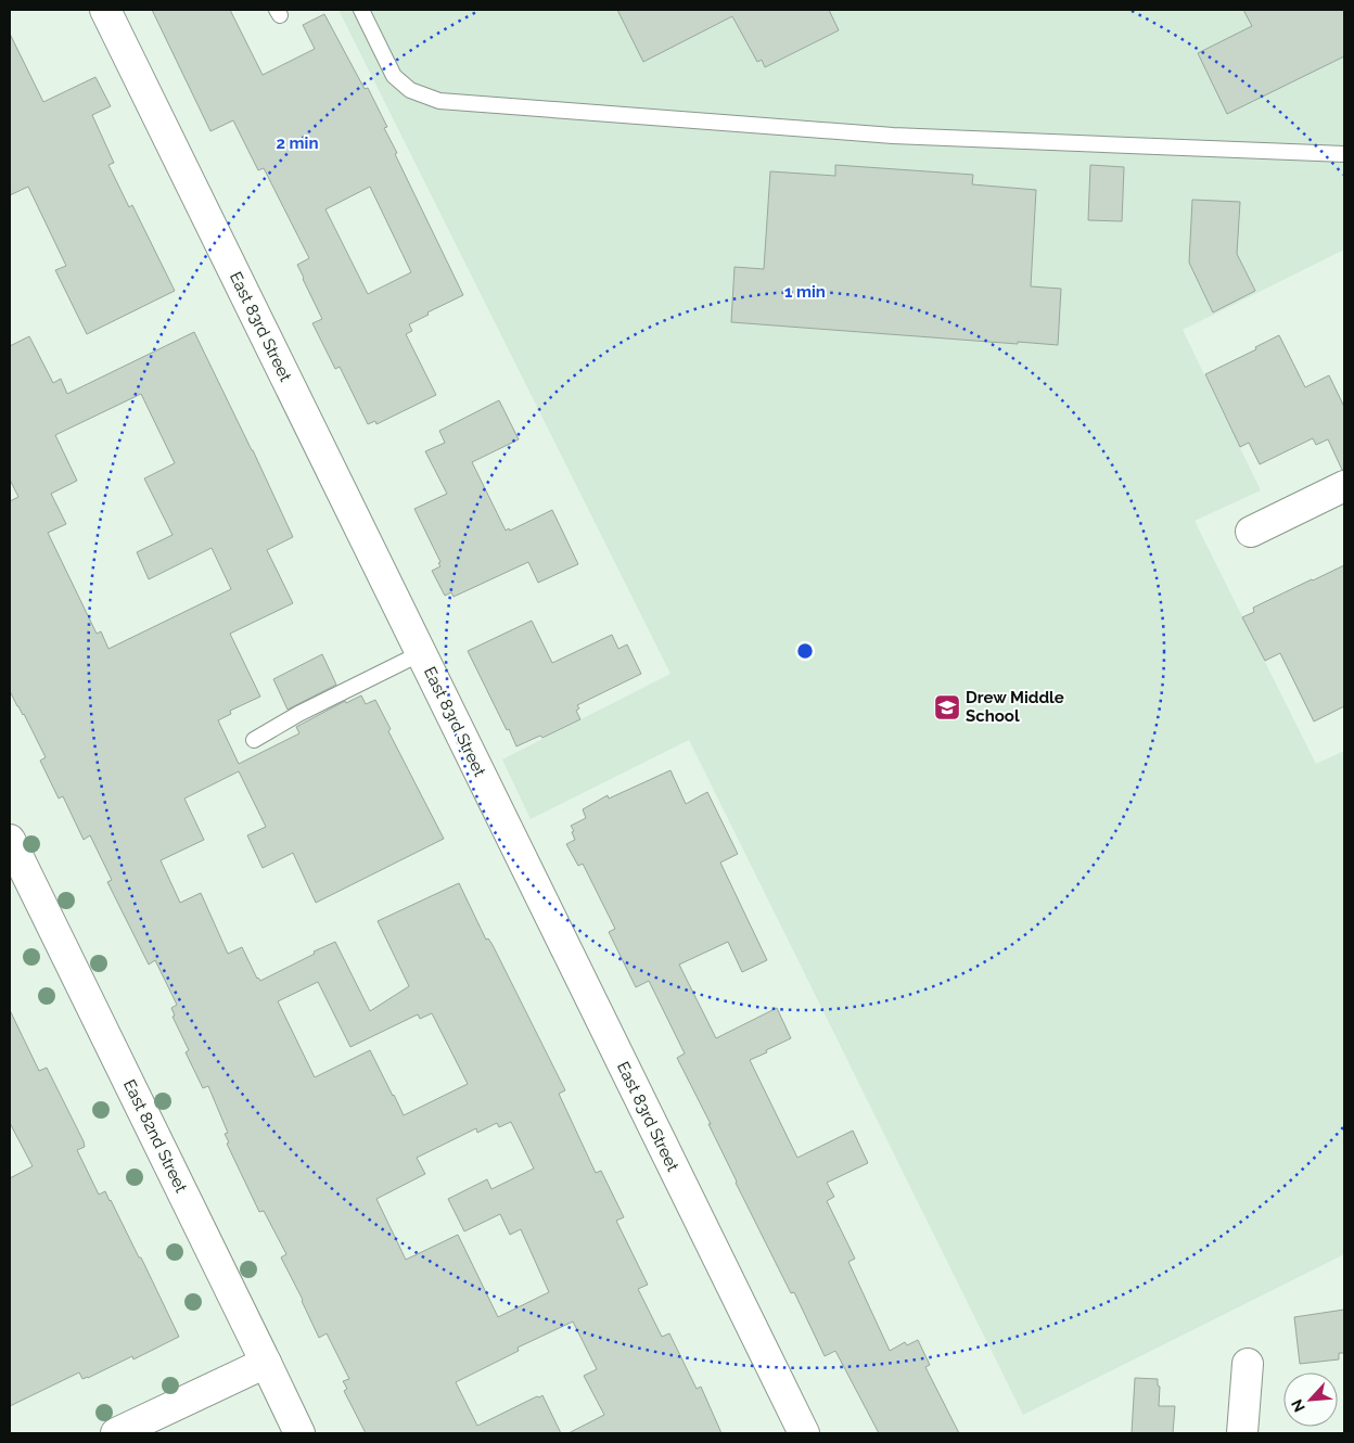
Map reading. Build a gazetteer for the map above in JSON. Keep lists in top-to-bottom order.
{
  "streets": {
    "street": ["East 83rd Street", "East 82nd Street"]
  },
  "places": {
    "school or university": ["Drew Middle School"]
  },
  "north": "bottom left",
  "rings": ["2 min", "1 min"]
}
